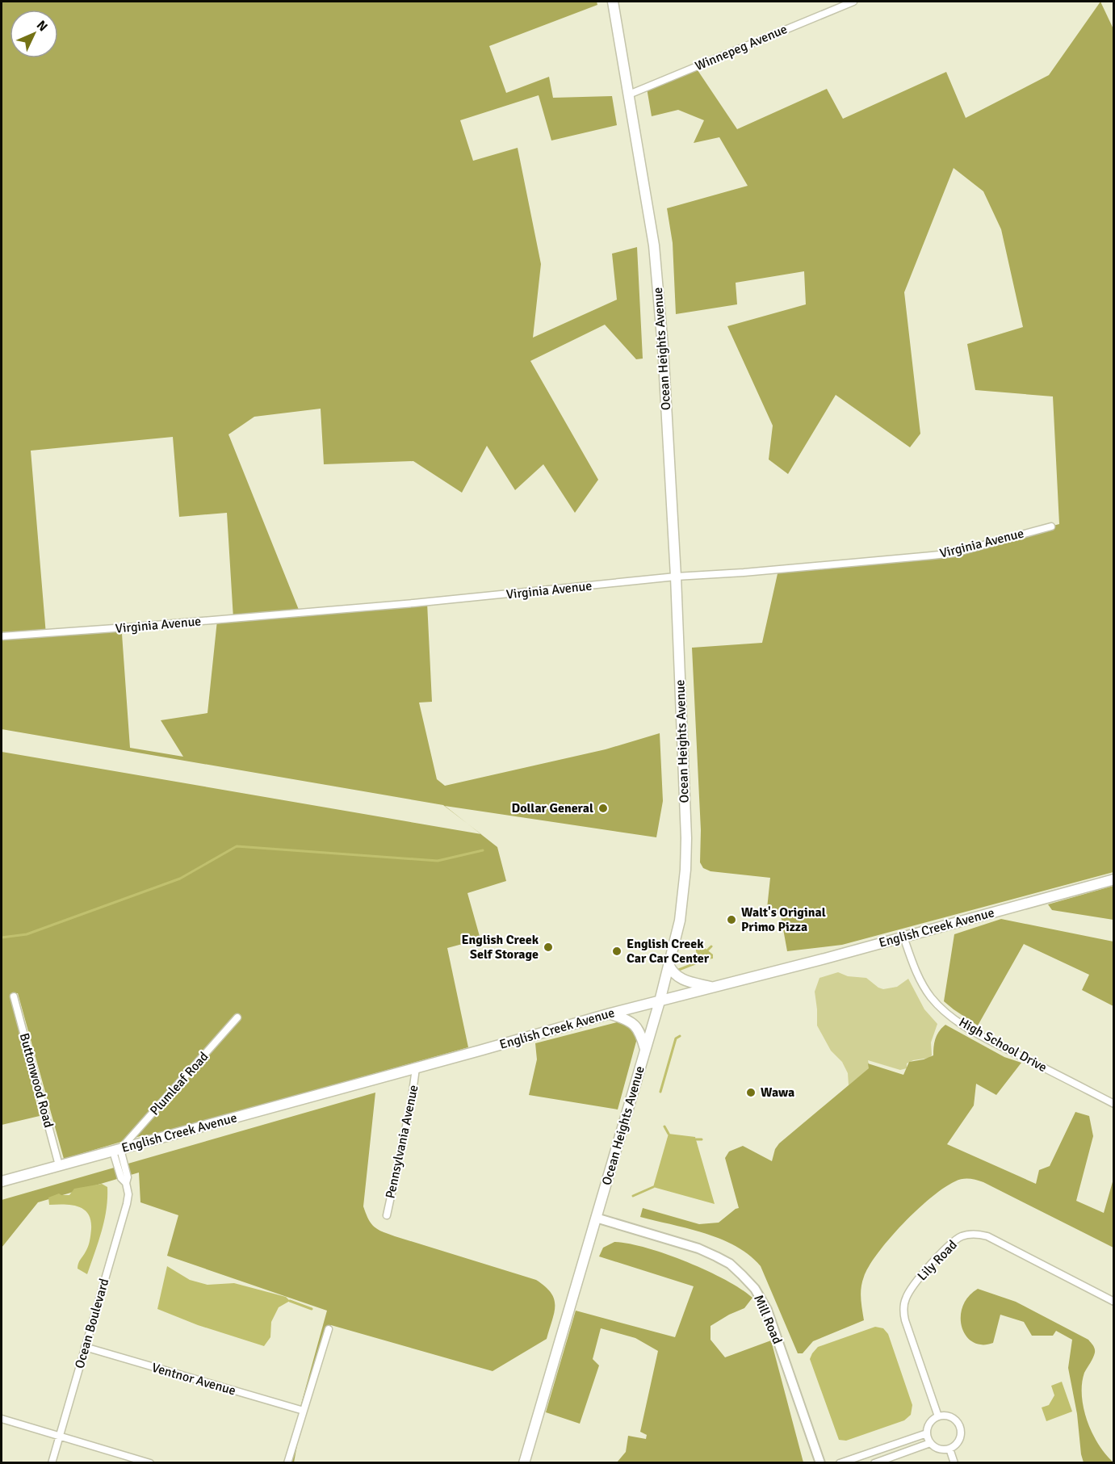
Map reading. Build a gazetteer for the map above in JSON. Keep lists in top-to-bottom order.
{
  "streets": {
    "main road": ["Ocean Heights Avenue", "English Creek Avenue"],
    "street": [
      "Winnepeg Avenue",
      "Virginia Avenue",
      "High School Drive",
      "Buttonwood Road",
      "Plumleaf Road",
      "Pennsylvania Avenue",
      "Lily Road",
      "Mill Road",
      "Ocean Boulevard",
      "Ventnor Avenue"
    ]
  },
  "crossings": [
    ["Winnepeg Avenue", "Ocean Heights Avenue"],
    ["Ocean Heights Avenue", "Virginia Avenue"],
    ["Ocean Heights Avenue", "English Creek Avenue"],
    ["Ocean Heights Avenue", "Mill Road"],
    ["English Creek Avenue", "High School Drive"],
    ["English Creek Avenue", "Buttonwood Road"],
    ["English Creek Avenue", "Plumleaf Road"],
    ["English Creek Avenue", "Pennsylvania Avenue"],
    ["English Creek Avenue", "Ocean Boulevard"],
    ["Plumleaf Road", "Ocean Boulevard"],
    ["Ocean Boulevard", "Ventnor Avenue"]
  ],
  "places": [
    "Dollar General",
    "Walt's Original Primo Pizza",
    "English Creek Self Storage",
    "English Creek Car Car Center",
    "Wawa"
  ],
  "north": "top right"
}
